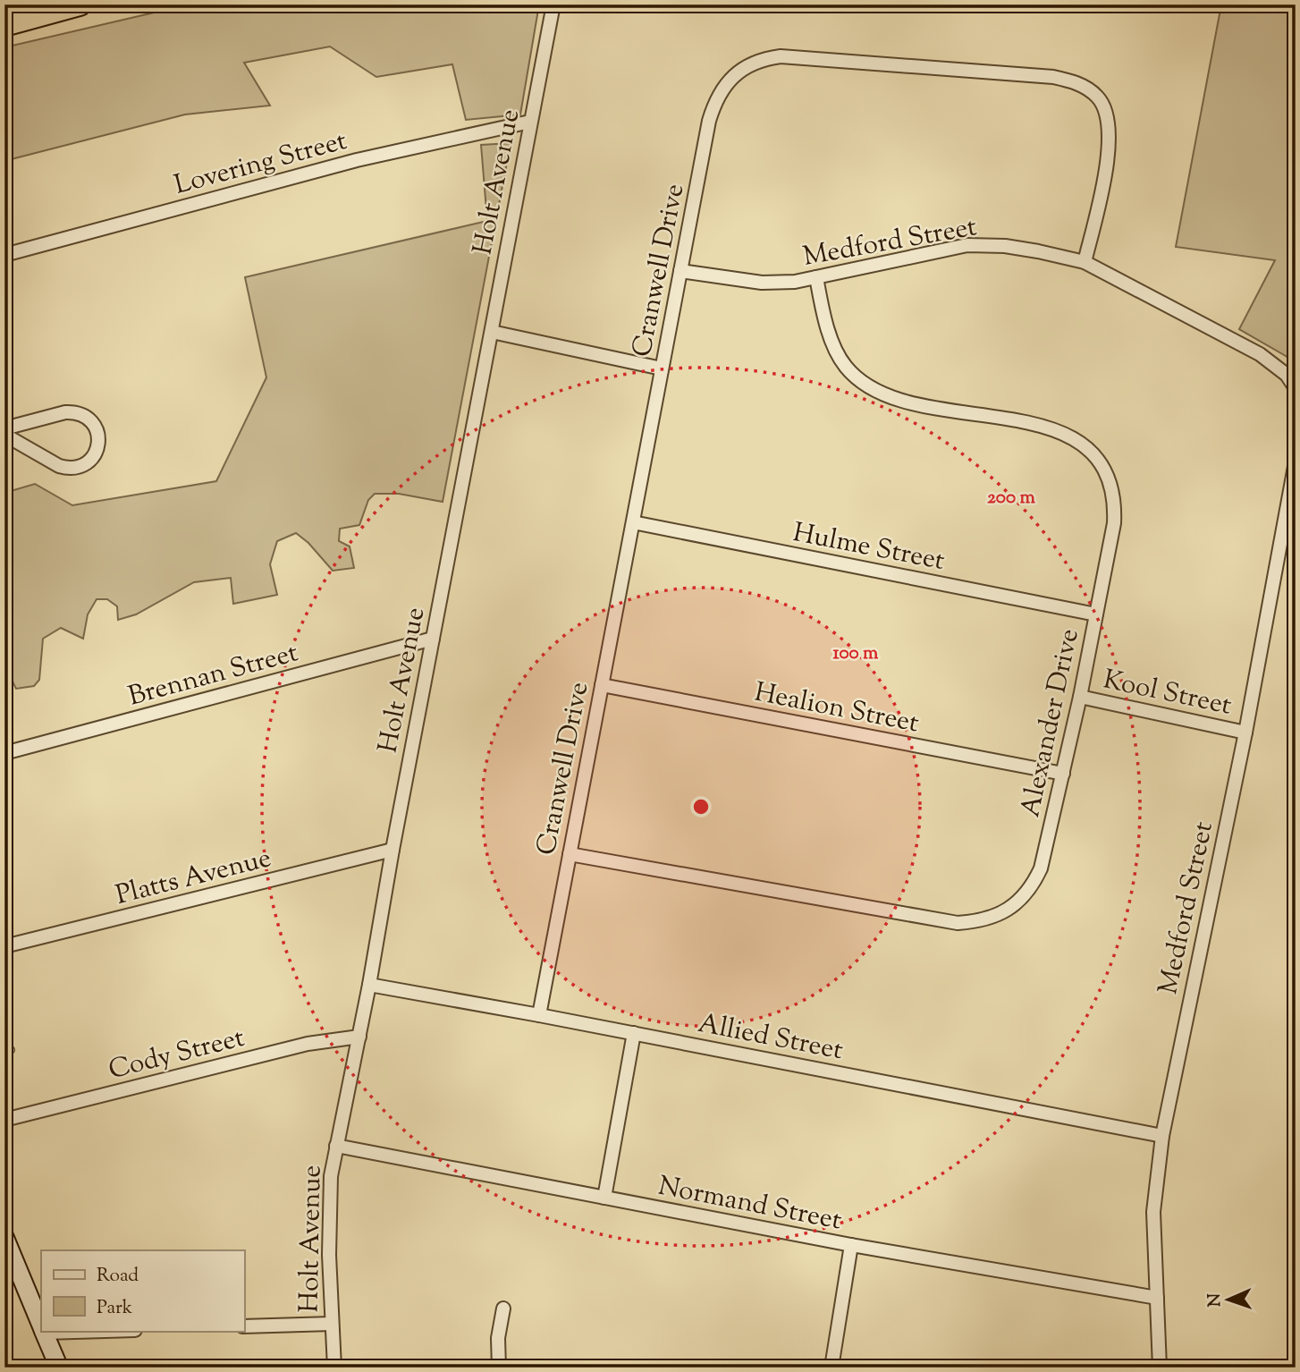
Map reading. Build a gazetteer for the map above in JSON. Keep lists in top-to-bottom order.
{
  "streets": {
    "street": [
      "Lovering Street",
      "Holt Avenue",
      "Medford Street",
      "Cranwell Drive",
      "Hulme Street",
      "Brennan Street",
      "Kool Street",
      "Healion Street",
      "Alexander Drive",
      "Platts Avenue",
      "Allied Street",
      "Cody Street",
      "Normand Street"
    ]
  },
  "crossings": [
    ["Lovering Street", "Holt Avenue"],
    ["Holt Avenue", "Brennan Street"],
    ["Holt Avenue", "Platts Avenue"],
    ["Holt Avenue", "Allied Street"],
    ["Holt Avenue", "Cody Street"],
    ["Holt Avenue", "Normand Street"],
    ["Medford Street", "Cranwell Drive"],
    ["Medford Street", "Kool Street"],
    ["Medford Street", "Alexander Drive"],
    ["Medford Street", "Allied Street"],
    ["Medford Street", "Normand Street"],
    ["Cranwell Drive", "Hulme Street"],
    ["Cranwell Drive", "Healion Street"],
    ["Cranwell Drive", "Alexander Drive"],
    ["Cranwell Drive", "Allied Street"],
    ["Hulme Street", "Alexander Drive"],
    ["Kool Street", "Alexander Drive"],
    ["Healion Street", "Alexander Drive"]
  ],
  "legend": ["Road", "Park"],
  "north": "left",
  "rings": ["200 m", "100 m"]
}
